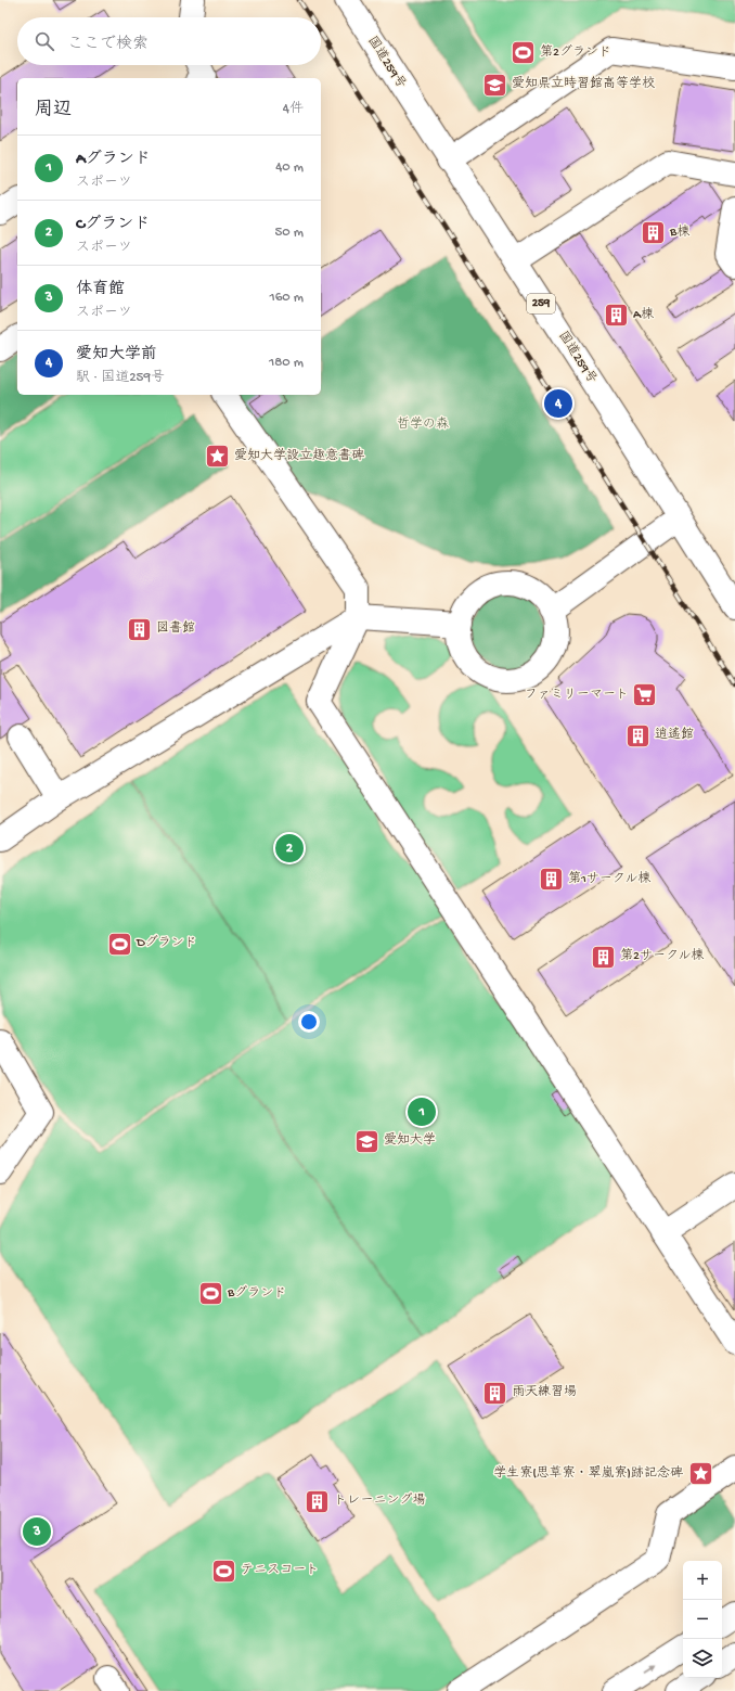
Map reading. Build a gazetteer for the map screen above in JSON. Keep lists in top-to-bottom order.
{
  "streets": {
    "main road": ["国道259号", "259"]
  },
  "parks": ["哲学の森"],
  "places": {
    "sports": [
      "第2グランド",
      "Dグランド",
      "Bグランド",
      "テニスコート"
    ],
    "school or university": ["愛知県立時習館高等学校", "愛知大学"],
    "building": [
      "B棟",
      "A棟",
      "図書館",
      "逍遙館",
      "第1サークル棟",
      "第2サークル棟",
      "雨天練習場",
      "トレーニング場"
    ],
    "place": ["愛知大学設立趣意書碑", "学生寮(思草寮・翠嵐寮)跡記念碑"],
    "supermarket": ["ファミリーマート"]
  },
  "page": {
    "search": "ここで検索",
    "heading": ["周辺", "4件"],
    "list": [
      {
        "mark": "1",
        "name": "Aグランド",
        "note": "スポーツ",
        "value": "40 m"
      },
      {
        "mark": "2",
        "name": "Cグランド",
        "note": "スポーツ",
        "value": "50 m"
      },
      {
        "mark": "3",
        "name": "体育館",
        "note": "スポーツ",
        "value": "160 m"
      },
      {
        "mark": "4",
        "name": "愛知大学前",
        "note": "駅 · 国道259号",
        "value": "180 m"
      }
    ],
    "pins": [
      "4",
      "2",
      "1",
      "3"
    ],
    "map_buttons": ["+", "−"]
  }
}
